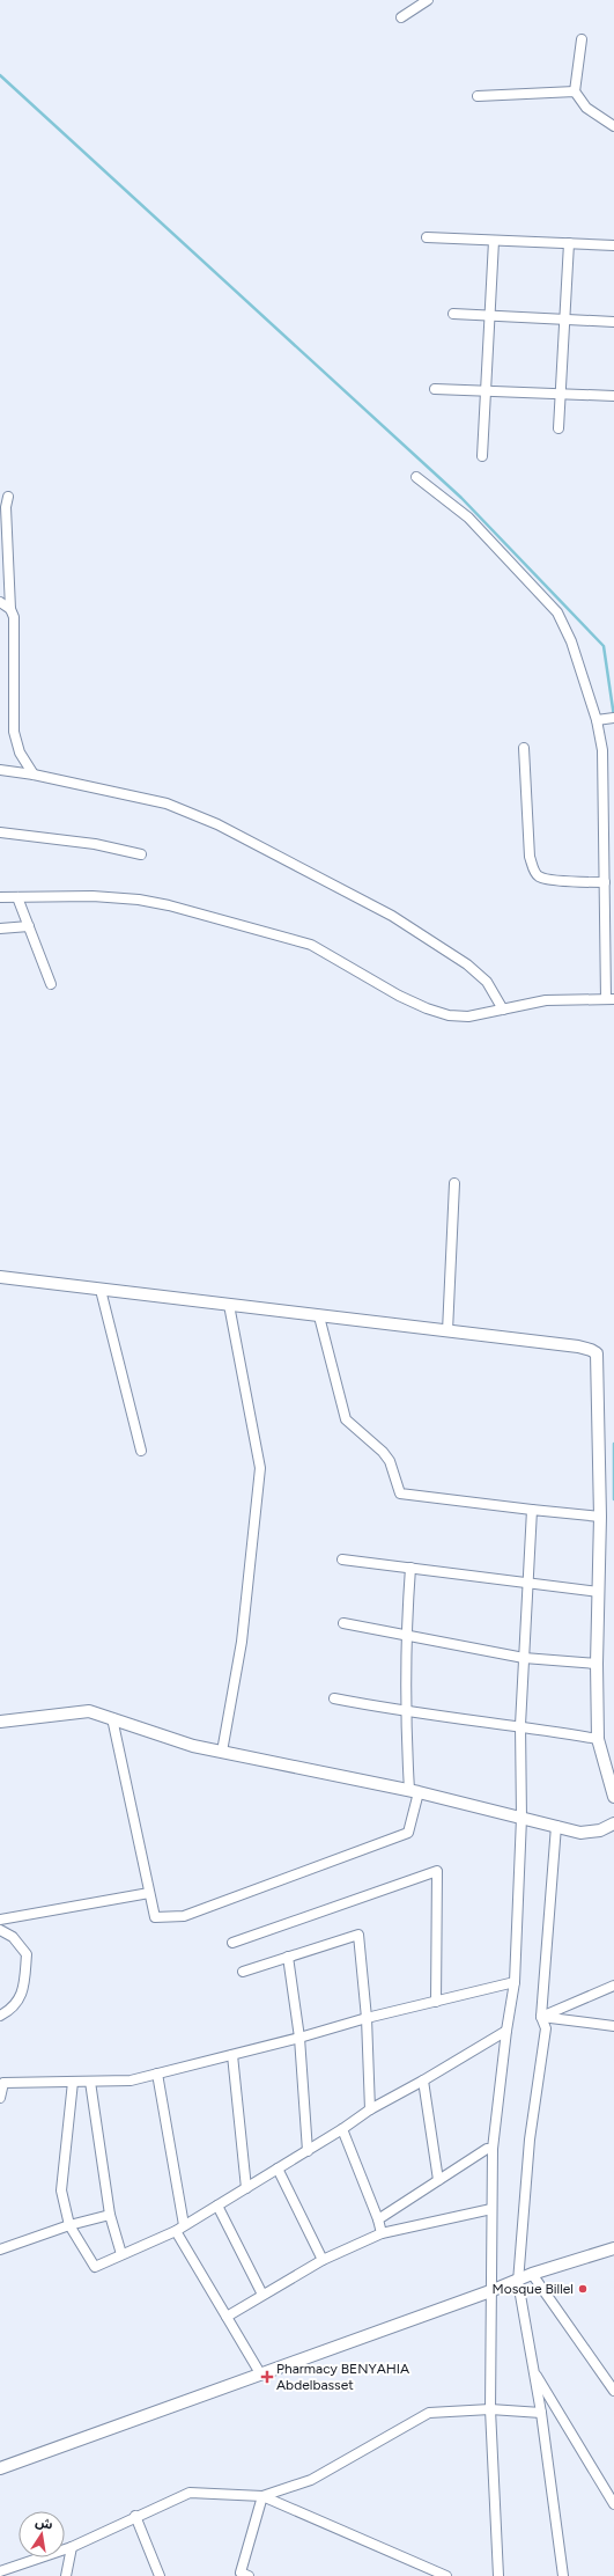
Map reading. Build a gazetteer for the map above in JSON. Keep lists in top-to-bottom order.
{
  "places": {
    "other": ["Mosque Billel"],
    "health": ["Pharmacy BENYAHIA Abdelbasset"]
  },
  "north": "top"
}
